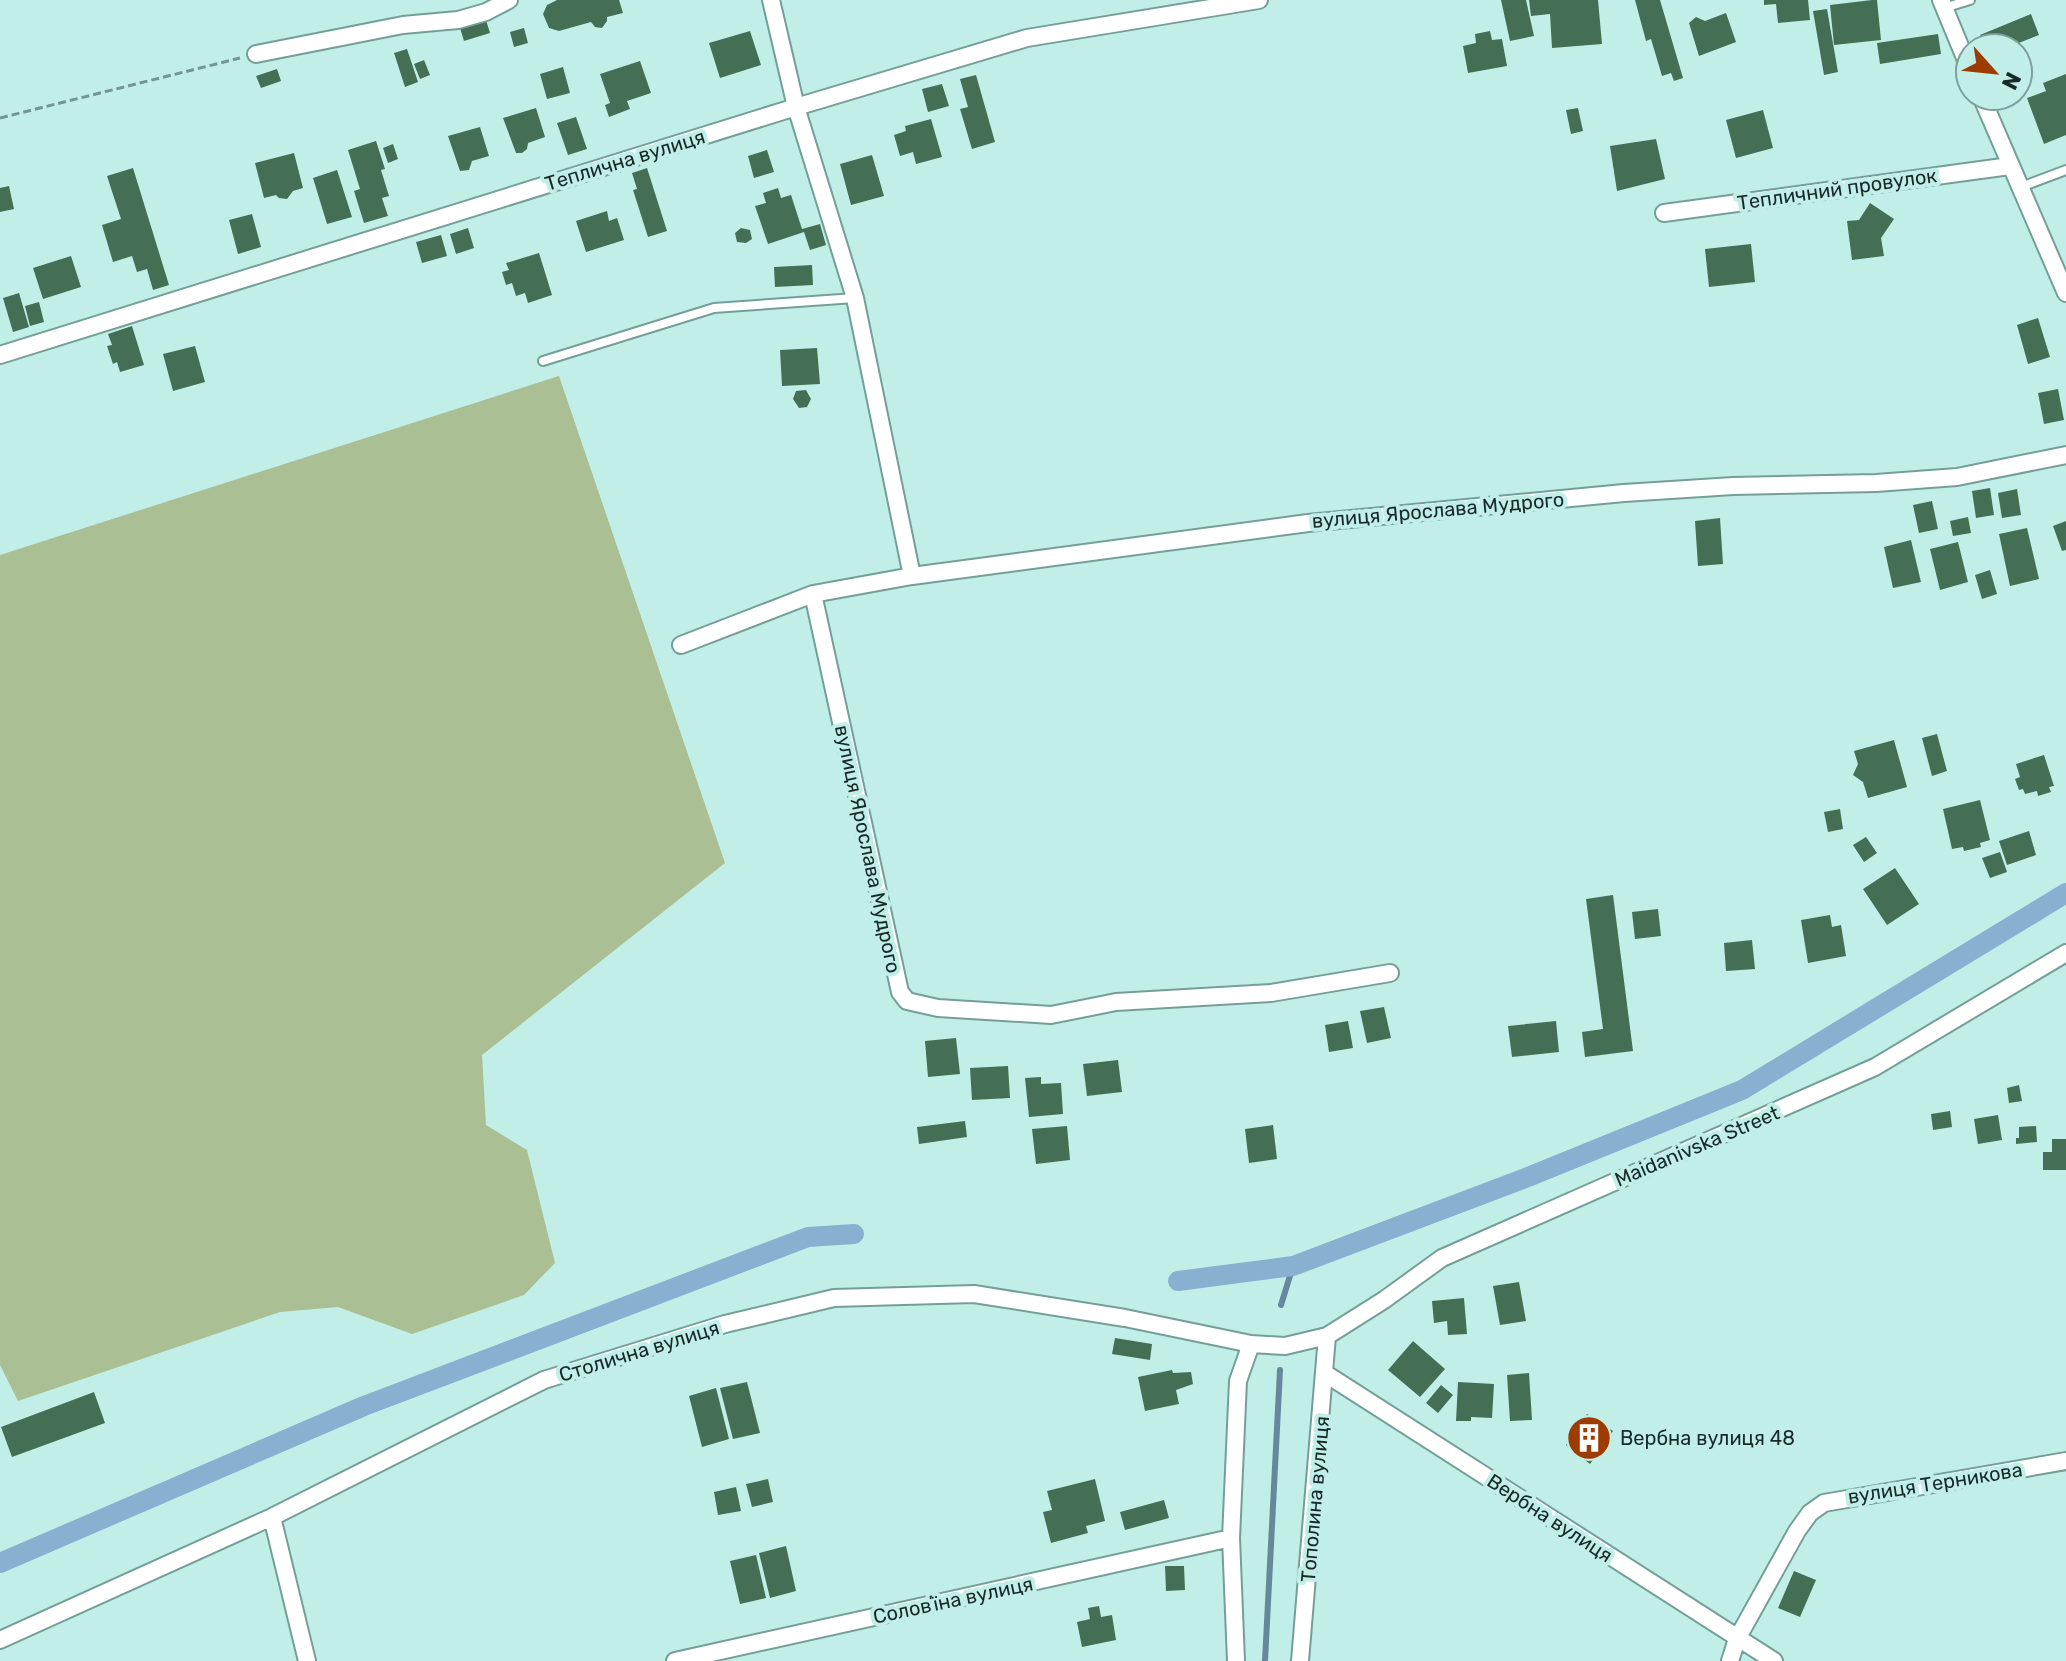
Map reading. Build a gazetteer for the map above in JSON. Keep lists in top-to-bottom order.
{
  "streets": {
    "street": [
      "Теплична вулиця",
      "Тепличний провулок",
      "вулиця Ярослава Мудрого",
      "Maidanivska Street",
      "Столична вулиця",
      "вулиця Терникова",
      "Тополина вулиця",
      "Вербна вулиця",
      "Соловʼїна вулиця"
    ]
  },
  "crossings": [
    ["Maidanivska Street", "Столична вулиця"],
    ["Maidanivska Street", "Тополина вулиця"],
    ["Столична вулиця", "Тополина вулиця"],
    ["вулиця Терникова", "Вербна вулиця"],
    ["Тополина вулиця", "Вербна вулиця"]
  ],
  "places": {
    "building": ["Вербна вулиця 48"]
  },
  "north": "bottom right"
}
